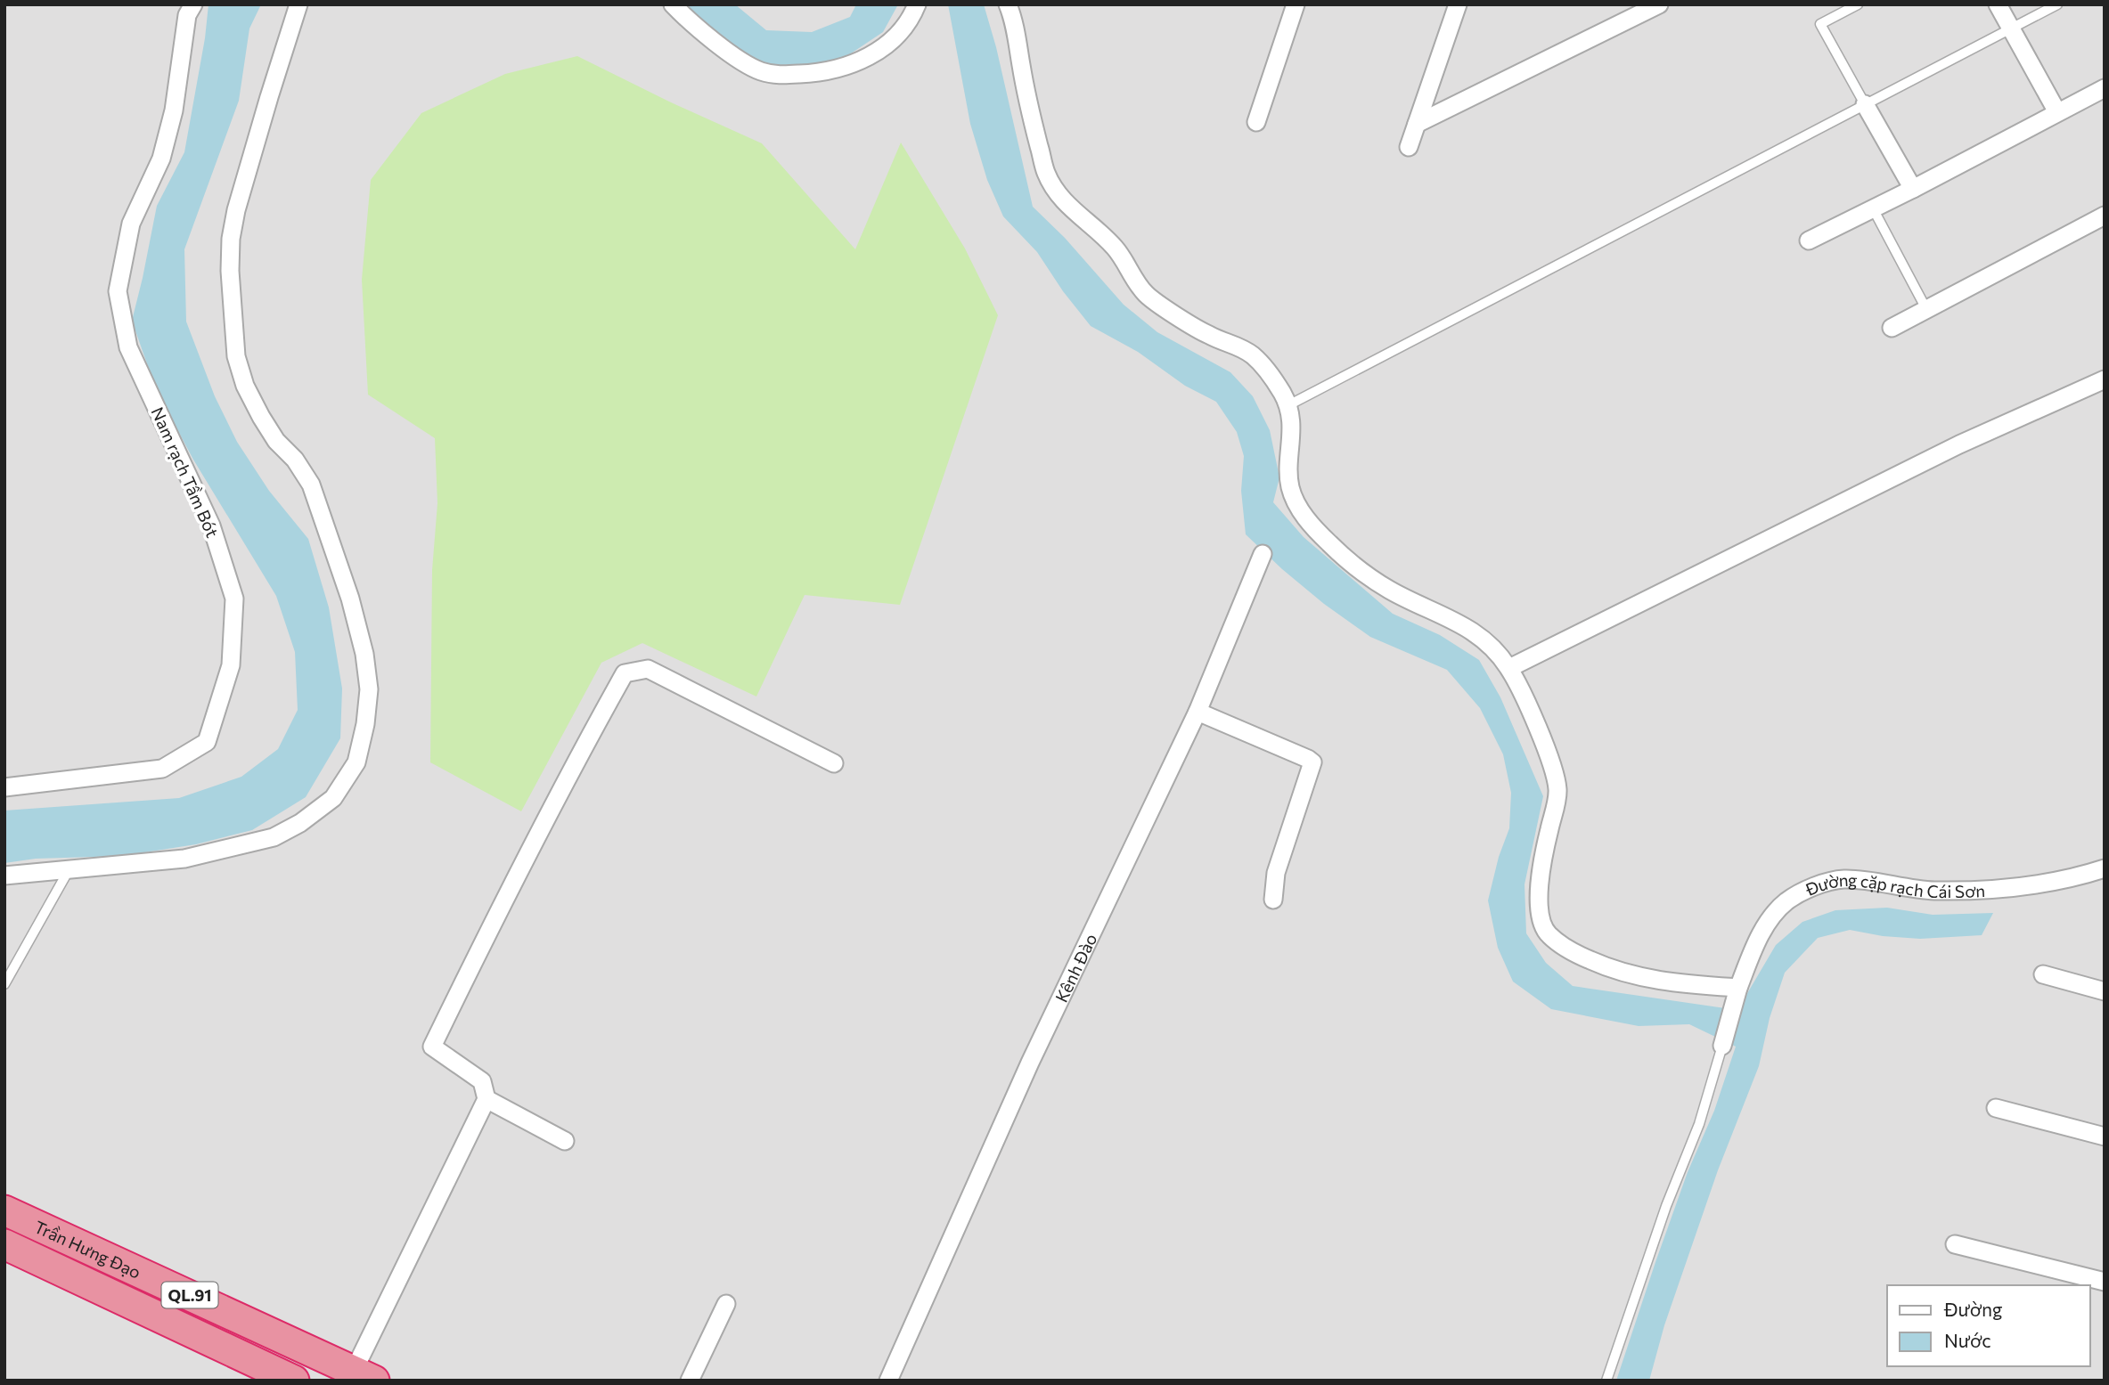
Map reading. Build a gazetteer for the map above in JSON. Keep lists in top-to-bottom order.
{
  "streets": {
    "highway": ["Trần Hưng Đạo", "QL.91"],
    "street": ["Nam rạch Tầm Bót", "Đường cặp rạch Cái Sơn", "Kênh Đào"]
  },
  "legend": ["Đường", "Nước"]
}
